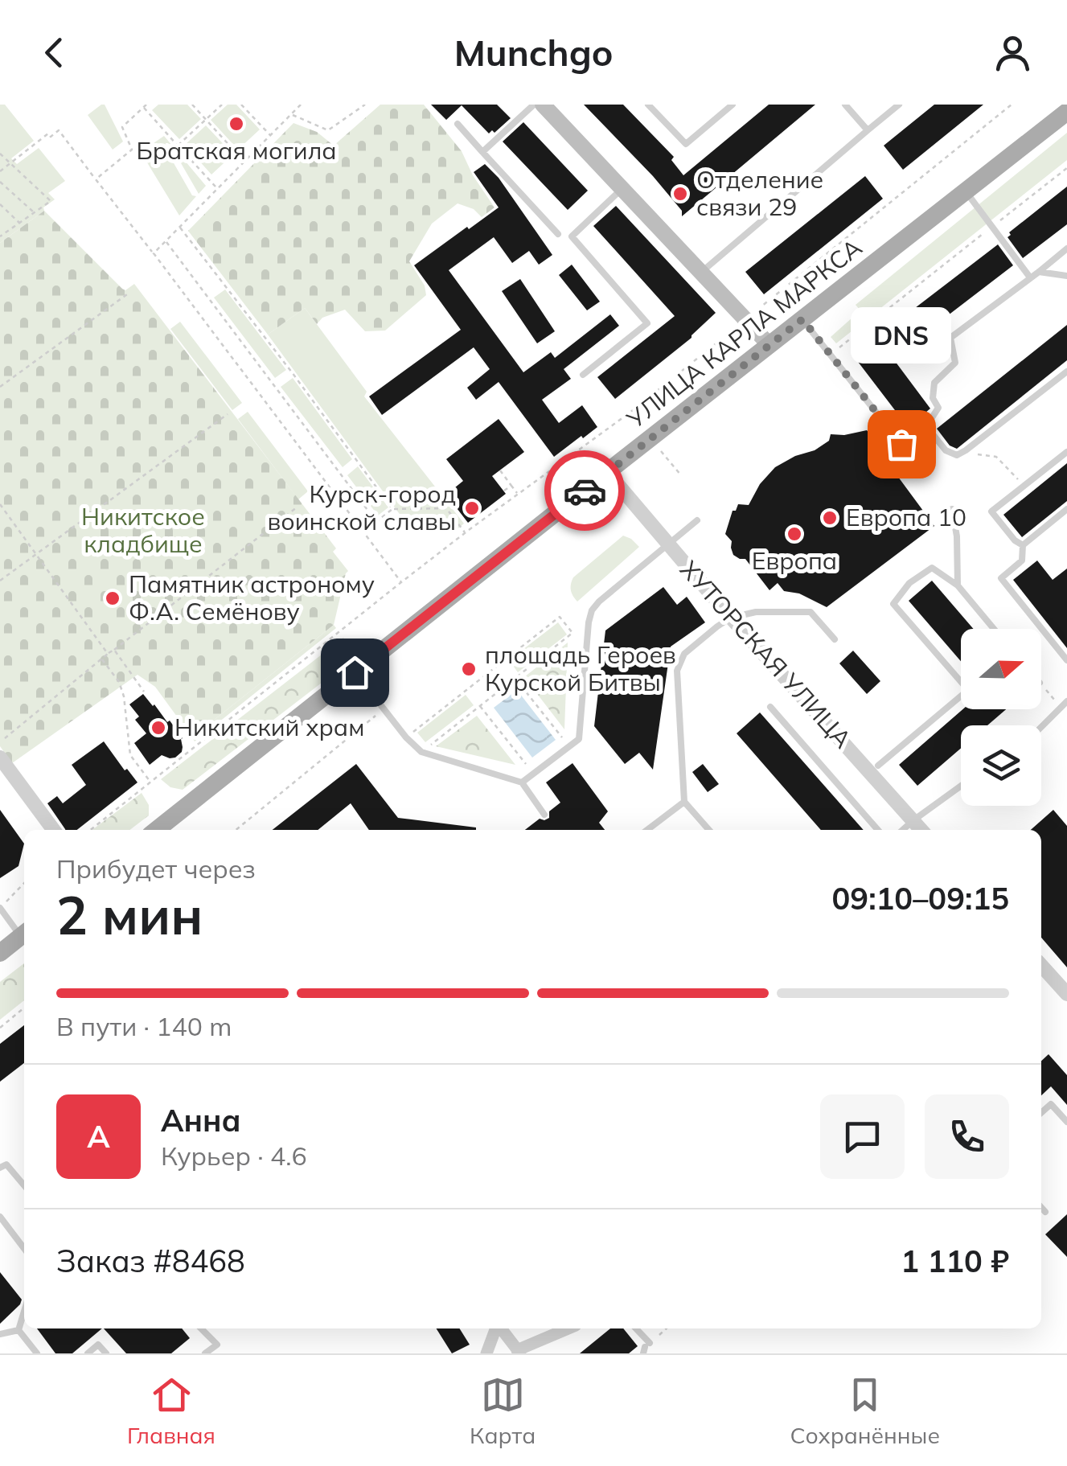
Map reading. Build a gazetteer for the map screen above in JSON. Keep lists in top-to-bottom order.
{
  "streets": {
    "main road": ["УЛИЦА КАРЛА МАРКСА"],
    "street": ["ХУТОРСКАЯ УЛИЦА"]
  },
  "crossings": [
    ["УЛИЦА КАРЛА МАРКСА", "ХУТОРСКАЯ УЛИЦА"]
  ],
  "parks": ["Никитское кладбище"],
  "places": [
    "Братская могила",
    "Отделение связи 29",
    "DNS",
    "Курск-город воинской славы",
    "Европа 10",
    "Европа",
    "Памятник астроному Ф.А. Семёнову",
    "площадь Героев Курской Битвы",
    "Никитский храм"
  ],
  "north": "right",
  "page": {
    "header": "Munchgo",
    "bubble": "DNS",
    "heading": ["2 мин", "Прибудет через", "09:10–09:15"],
    "panel": [
      "Анна",
      "Курьер · 4.6",
      "Заказ #8468",
      "1 110 ₽"
    ],
    "bar": "В пути · 140 m",
    "round": "А",
    "tabs": ["Главная", "Карта", "Сохранённые"]
  }
}
